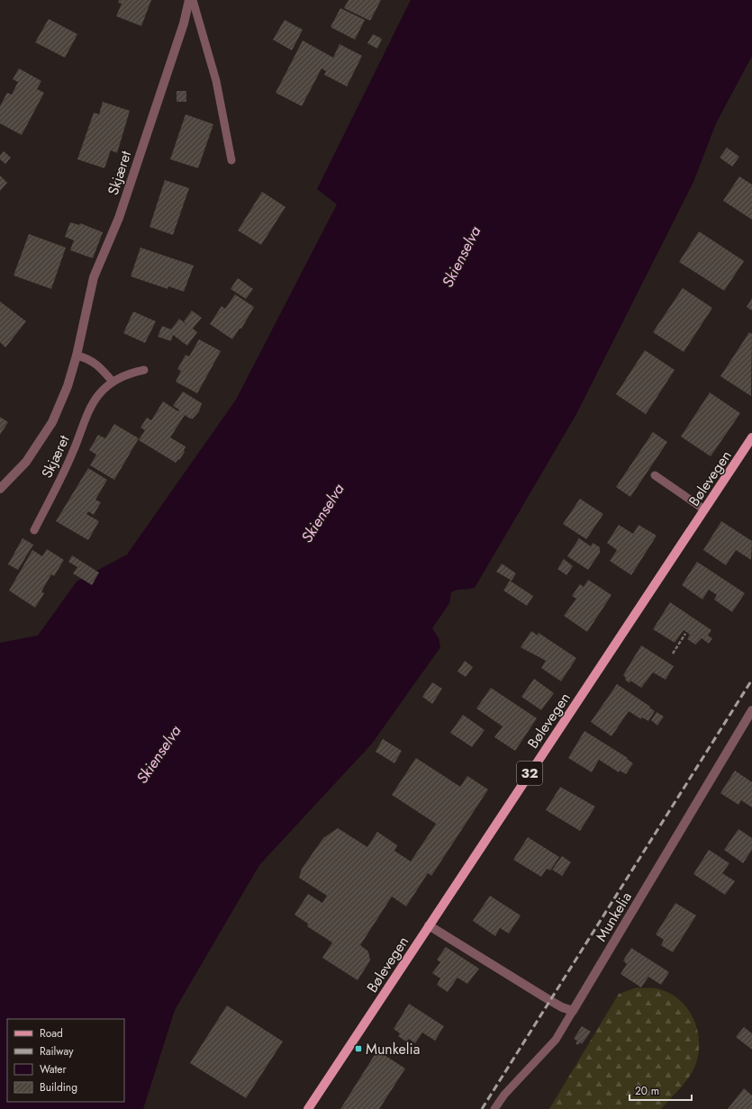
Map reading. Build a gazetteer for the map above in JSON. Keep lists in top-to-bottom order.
{
  "streets": {
    "main road": ["Bølevegen", "32"],
    "street": ["Skjæret", "Munkelia"]
  },
  "water": ["Skienselva"],
  "places": {
    "transit": ["Munkelia"]
  },
  "legend": [
    "Road",
    "Railway",
    "Water",
    "Building"
  ],
  "scale_bar": "20 m"
}
